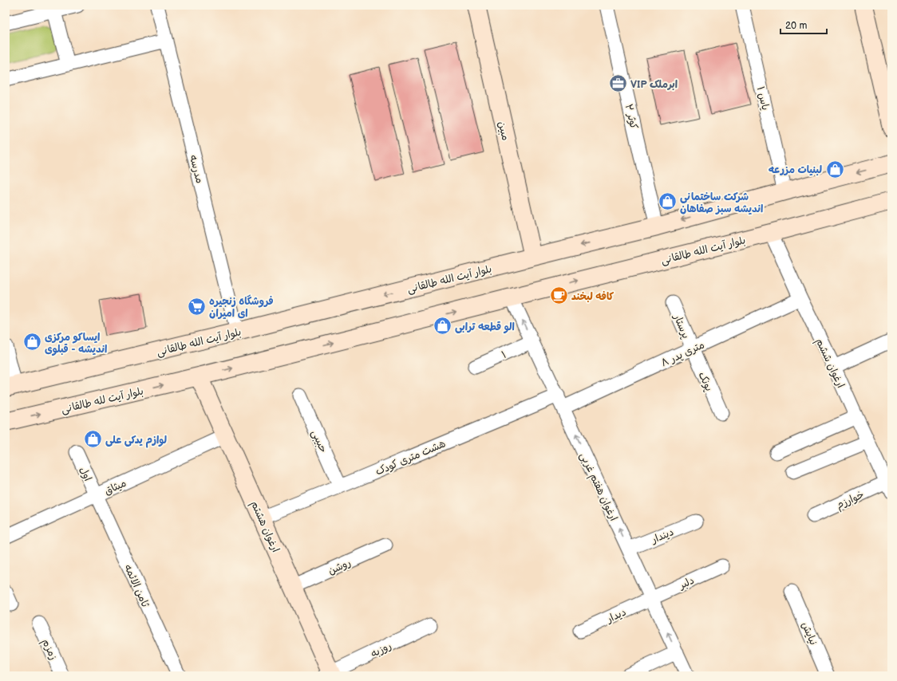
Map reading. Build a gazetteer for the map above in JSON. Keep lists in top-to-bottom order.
{
  "streets": {
    "street": [
      "یاس ۱",
      "کوثر ۲",
      "مبین",
      "مدرسه",
      "بلوار آیت الله طالقانی",
      "پرستار",
      "۸ متری پدر",
      "۱",
      "ارغوان ششم",
      "پونک",
      "بلوار آیت لله طالقانی",
      "حبیبی",
      "هشت متری کودک",
      "اول",
      "میثاق",
      "ارغوان هفتم غربی",
      "خوارزم",
      "ارغوان هشتم",
      "دیندار",
      "روشن",
      "دلبر",
      "ثامن الائمه",
      "دیدار",
      "نیایش",
      "زمزم",
      "روزبه"
    ]
  },
  "crossings": [
    ["یاس ۱", "بلوار آیت الله طالقانی"],
    ["کوثر ۲", "بلوار آیت الله طالقانی"],
    ["مبین", "بلوار آیت الله طالقانی"],
    ["مدرسه", "بلوار آیت الله طالقانی"],
    ["بلوار آیت الله طالقانی", "ارغوان ششم"],
    ["بلوار آیت الله طالقانی", "بلوار آیت لله طالقانی"],
    ["بلوار آیت الله طالقانی", "ارغوان هفتم غربی"],
    ["بلوار آیت الله طالقانی", "ارغوان هشتم"],
    ["پرستار", "۸ متری پدر"],
    ["پرستار", "پونک"],
    ["۸ متری پدر", "ارغوان ششم"],
    ["۸ متری پدر", "پونک"],
    ["۸ متری پدر", "هشت متری کودک"],
    ["۸ متری پدر", "ارغوان هفتم غربی"],
    ["۱", "ارغوان هفتم غربی"],
    ["ارغوان ششم", "خوارزم"],
    ["بلوار آیت لله طالقانی", "ارغوان هشتم"],
    ["حبیبی", "هشت متری کودک"],
    ["هشت متری کودک", "ارغوان هفتم غربی"],
    ["هشت متری کودک", "ارغوان هشتم"],
    ["اول", "میثاق"],
    ["اول", "ثامن الائمه"],
    ["میثاق", "ارغوان هشتم"],
    ["میثاق", "ثامن الائمه"],
    ["ارغوان هفتم غربی", "دیندار"],
    ["ارغوان هفتم غربی", "دلبر"],
    ["ارغوان هفتم غربی", "دیدار"],
    ["ارغوان هشتم", "روشن"],
    ["ارغوان هشتم", "روزبه"],
    ["دلبر", "دیدار"]
  ],
  "one_way": ["بلوار آیت لله طالقانی", "ارغوان هفتم غربی"],
  "places": {
    "office": ["VIP ابرملک"],
    "shop": [
      "لبنیات مزرعه",
      "شرکت ساختمانی اندیشه سبز صفاهان",
      "الو قطعه ترابی",
      "ایساکو مرکزی اندیشه - قبلوی",
      "لوازم یدکی علی"
    ],
    "cafe": ["کافه لبخند"],
    "supermarket": ["فروشگاه زنجیره ای امیران"]
  },
  "scale_bar": "20 m"
}
